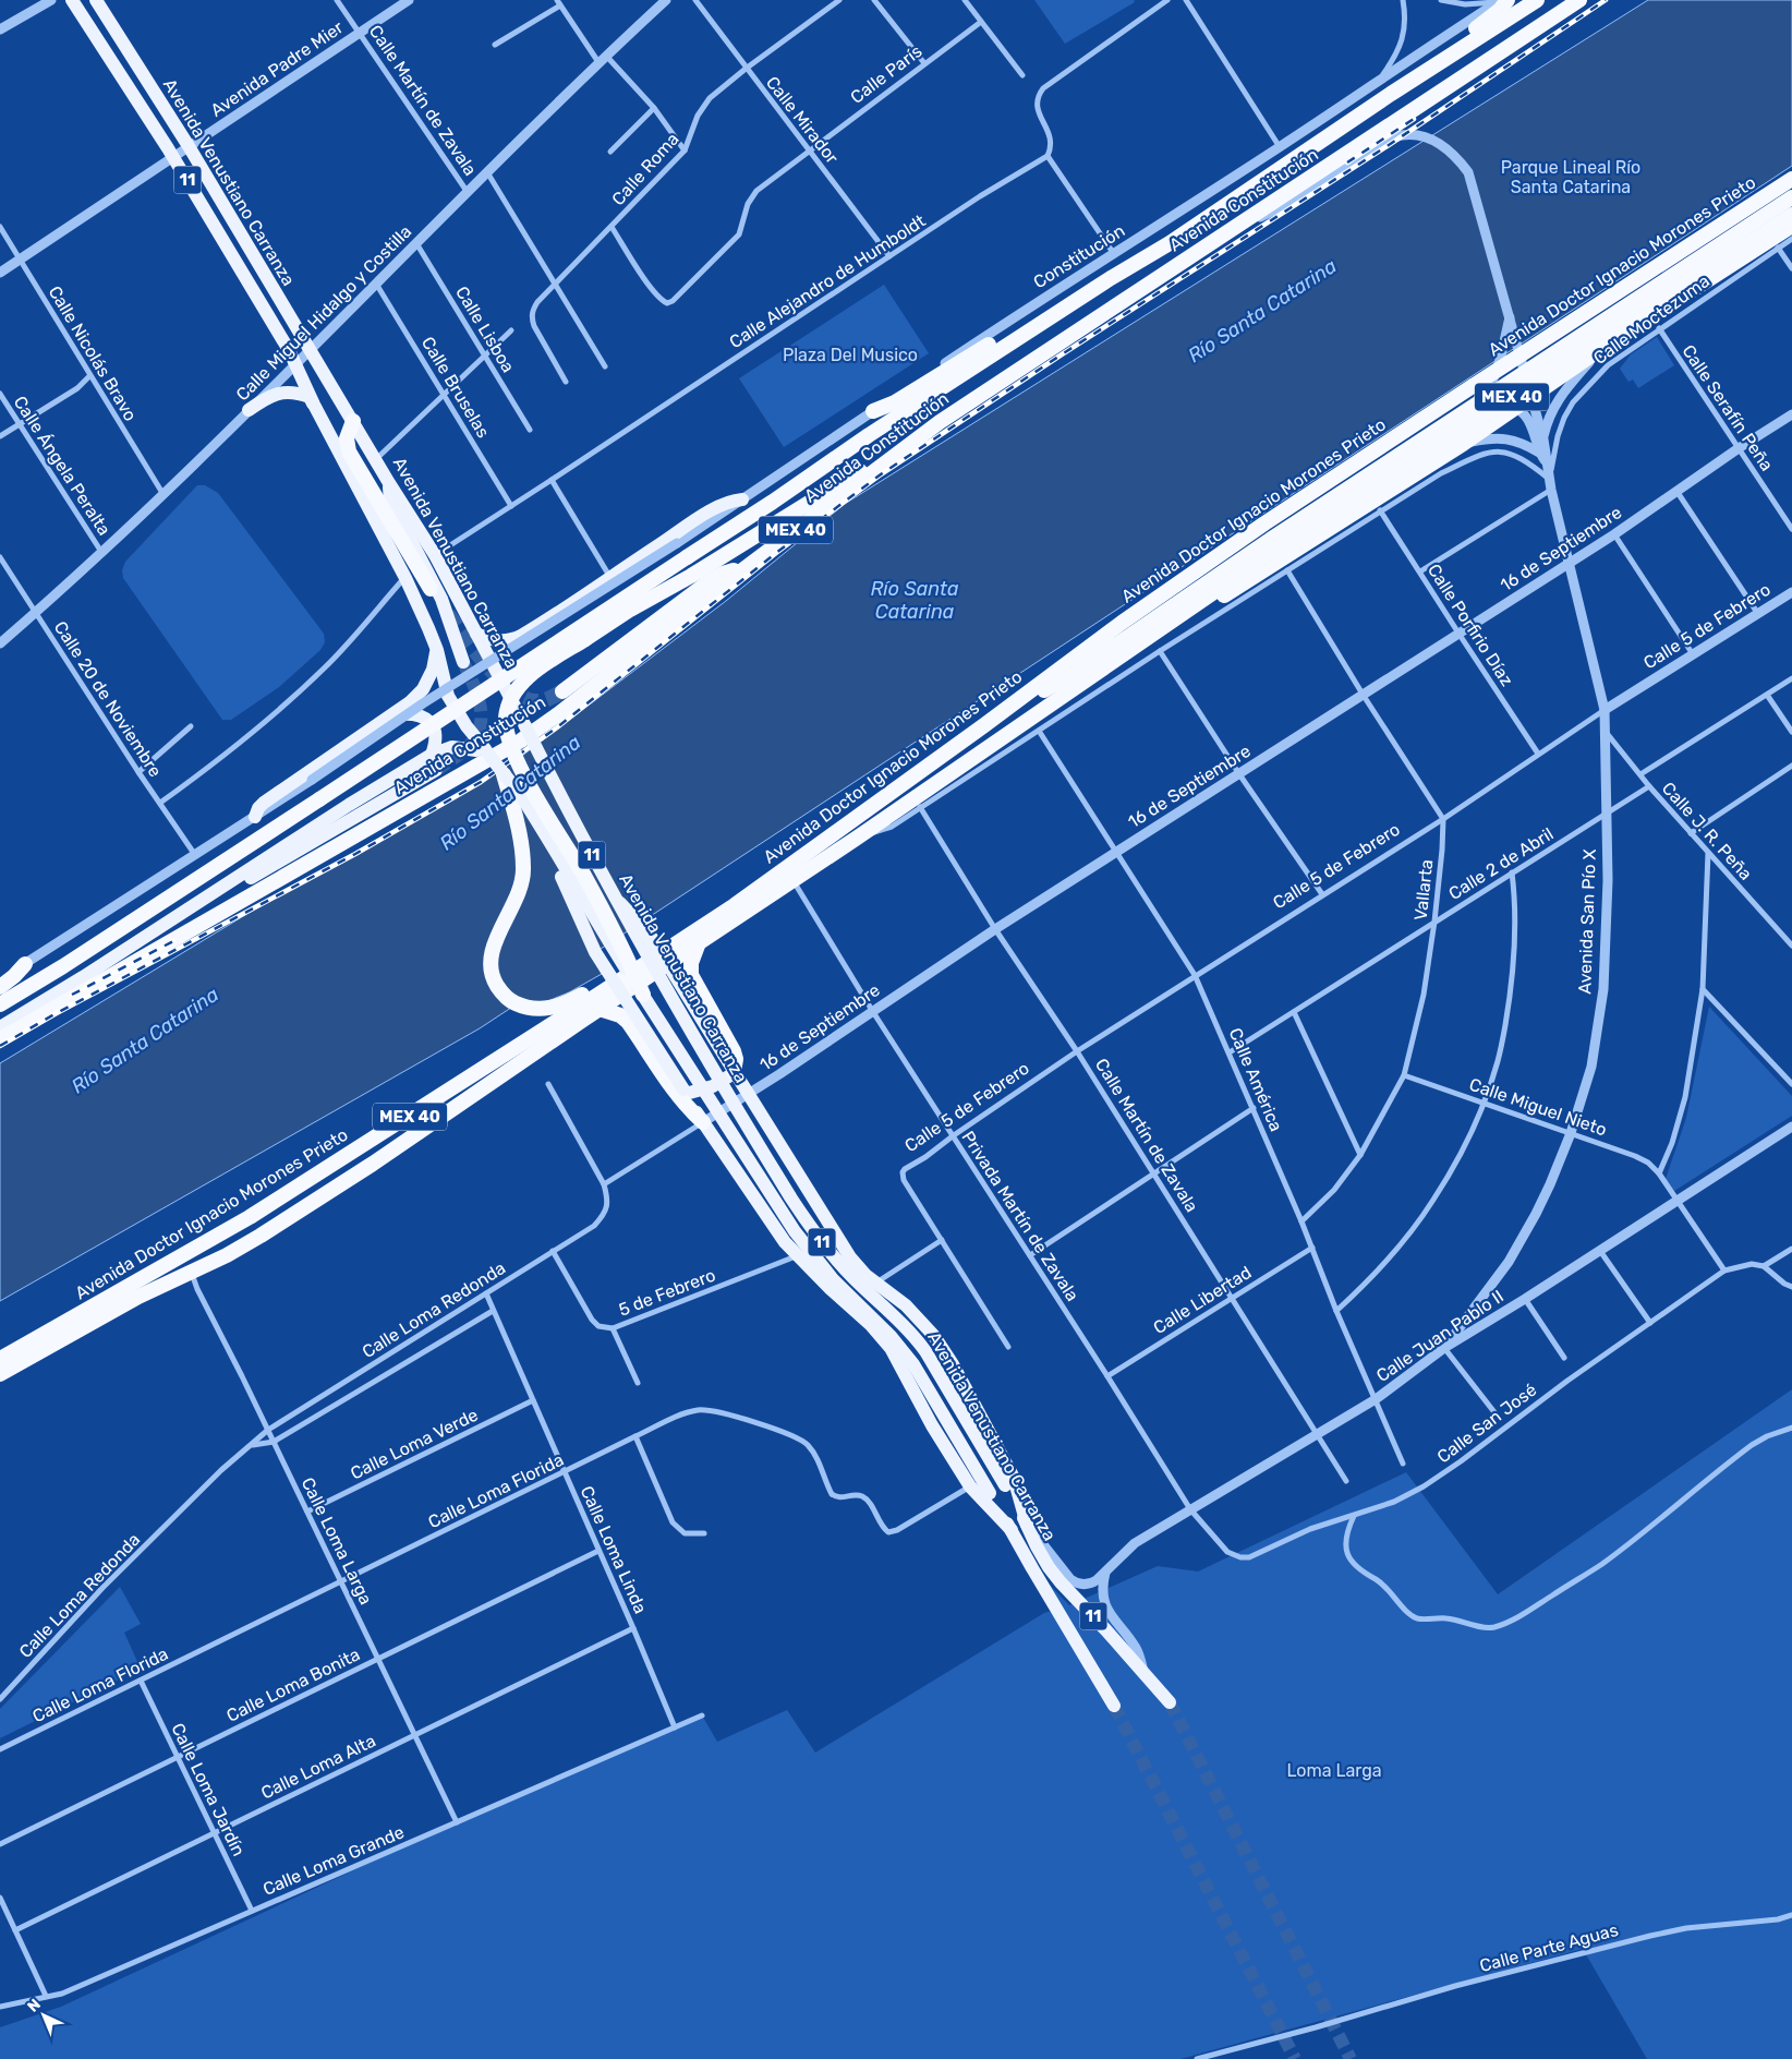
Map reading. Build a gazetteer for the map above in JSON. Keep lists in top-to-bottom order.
{
  "streets": {
    "highway": ["Avenida Constitución", "Avenida Doctor Ignacio Morones Prieto", "MEX 40"],
    "main road": ["11", "Avenida Venustiano Carranza"],
    "street": [
      "Avenida Padre Mier",
      "Calle París",
      "Calle Martín de Zavala",
      "Calle Mirador",
      "Calle Roma",
      "Constitución",
      "Calle Alejandro de Humboldt",
      "Calle Miguel Hidalgo y Costilla",
      "Calle Moctezuma",
      "Calle Lisboa",
      "Calle Nicolás Bravo",
      "Calle Bruselas",
      "Calle Serafín Peña",
      "Calle Ángela Peralta",
      "16 de Septiembre",
      "Calle Porfirio Díaz",
      "Calle 5 de Febrero",
      "Calle 20 de Noviembre",
      "Calle J. R. Peña",
      "Calle 2 de Abril",
      "Vallarta",
      "Avenida San Pío X",
      "Calle América",
      "Calle Miguel Nieto",
      "Privada Martín de Zavala",
      "5 de Febrero",
      "Calle Libertad",
      "Calle Loma Redonda",
      "Calle Juan Pablo II",
      "Calle San José",
      "Calle Loma Verde",
      "Calle Loma Florida",
      "Calle Loma Larga",
      "Calle Loma Linda",
      "Calle Loma Bonita",
      "Calle Loma Alta",
      "Calle Loma Jardín",
      "Calle Loma Grande",
      "Calle Parte Aguas"
    ]
  },
  "crossings": [
    ["Avenida Padre Mier", "Calle Martín de Zavala"],
    ["Avenida Padre Mier", "Avenida Venustiano Carranza"],
    ["Avenida Padre Mier", "Calle Nicolás Bravo"],
    ["Calle París", "Calle Mirador"],
    ["Calle París", "Calle Roma"],
    ["Calle Martín de Zavala", "Calle Roma"],
    ["Calle Martín de Zavala", "Calle Miguel Hidalgo y Costilla"],
    ["Calle Martín de Zavala", "16 de Septiembre"],
    ["Calle Martín de Zavala", "Calle 5 de Febrero"],
    ["Calle Martín de Zavala", "Calle Libertad"],
    ["Calle Martín de Zavala", "Calle Juan Pablo II"],
    ["Calle Mirador", "Calle Roma"],
    ["Calle Mirador", "Calle Alejandro de Humboldt"],
    ["Avenida Venustiano Carranza", "Avenida Constitución"],
    ["Avenida Venustiano Carranza", "Calle Alejandro de Humboldt"],
    ["Avenida Venustiano Carranza", "Calle Miguel Hidalgo y Costilla"],
    ["Avenida Venustiano Carranza", "Calle Juan Pablo II"],
    ["Avenida Constitución", "Avenida San Pío X"],
    ["Avenida Doctor Ignacio Morones Prieto", "MEX 40"],
    ["Avenida Doctor Ignacio Morones Prieto", "Privada Martín de Zavala"],
    ["Avenida Doctor Ignacio Morones Prieto", "Calle Loma Larga"],
    ["Calle Alejandro de Humboldt", "Calle Bruselas"],
    ["Calle Miguel Hidalgo y Costilla", "Calle Lisboa"],
    ["Calle Miguel Hidalgo y Costilla", "Calle Nicolás Bravo"],
    ["Calle Miguel Hidalgo y Costilla", "Calle Bruselas"],
    ["Calle Miguel Hidalgo y Costilla", "Calle Ángela Peralta"],
    ["Calle Miguel Hidalgo y Costilla", "Calle 20 de Noviembre"],
    ["Calle Moctezuma", "Calle Serafín Peña"],
    ["Calle Moctezuma", "Avenida San Pío X"],
    ["MEX 40", "Avenida San Pío X"],
    ["Calle Serafín Peña", "16 de Septiembre"],
    ["16 de Septiembre", "Calle Porfirio Díaz"],
    ["16 de Septiembre", "Avenida San Pío X"],
    ["16 de Septiembre", "Calle América"],
    ["16 de Septiembre", "Privada Martín de Zavala"],
    ["16 de Septiembre", "Calle Loma Redonda"],
    ["Calle Porfirio Díaz", "Calle 5 de Febrero"],
    ["Calle 5 de Febrero", "Vallarta"],
    ["Calle 5 de Febrero", "Avenida San Pío X"],
    ["Calle 5 de Febrero", "Calle América"],
    ["Calle 5 de Febrero", "Privada Martín de Zavala"],
    ["Calle J. R. Peña", "Calle 2 de Abril"],
    ["Calle J. R. Peña", "Avenida San Pío X"],
    ["Calle 2 de Abril", "Vallarta"],
    ["Calle 2 de Abril", "Avenida San Pío X"],
    ["Calle 2 de Abril", "Calle América"],
    ["Vallarta", "Calle América"],
    ["Vallarta", "Calle Miguel Nieto"],
    ["Avenida San Pío X", "Calle Miguel Nieto"],
    ["Avenida San Pío X", "Calle Juan Pablo II"],
    ["Calle América", "Calle Libertad"],
    ["Calle América", "Calle Juan Pablo II"],
    ["Privada Martín de Zavala", "Calle Libertad"],
    ["Privada Martín de Zavala", "Calle Juan Pablo II"],
    ["Privada Martín de Zavala", "Calle San José"],
    ["5 de Febrero", "Calle Loma Redonda"],
    ["Calle Loma Redonda", "Calle Loma Larga"],
    ["Calle Loma Redonda", "Calle Loma Linda"],
    ["Calle Juan Pablo II", "Calle San José"],
    ["Calle Loma Verde", "Calle Loma Larga"],
    ["Calle Loma Verde", "Calle Loma Linda"],
    ["Calle Loma Florida", "Calle Loma Larga"],
    ["Calle Loma Florida", "Calle Loma Linda"],
    ["Calle Loma Florida", "Calle Loma Jardín"],
    ["Calle Loma Larga", "Calle Loma Bonita"],
    ["Calle Loma Larga", "Calle Loma Alta"],
    ["Calle Loma Larga", "Calle Loma Grande"],
    ["Calle Loma Linda", "Calle Loma Bonita"],
    ["Calle Loma Linda", "Calle Loma Alta"],
    ["Calle Loma Linda", "Calle Loma Grande"],
    ["Calle Loma Bonita", "Calle Loma Jardín"],
    ["Calle Loma Alta", "Calle Loma Jardín"],
    ["Calle Loma Jardín", "Calle Loma Grande"]
  ],
  "water": ["Río Santa Catarina"],
  "parks": ["Parque Lineal Río Santa Catarina", "Plaza Del Musico", "Loma Larga"],
  "north": "top left"
}
